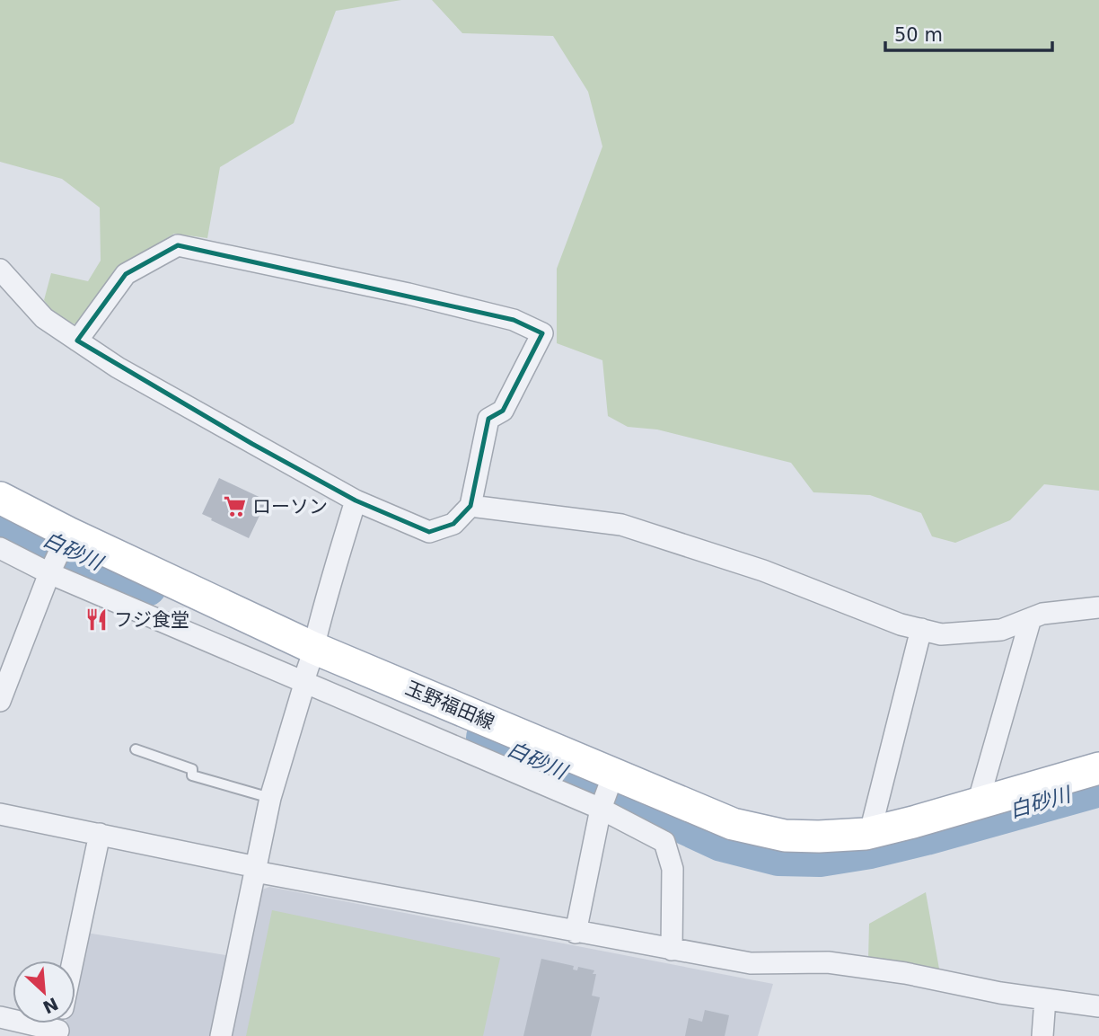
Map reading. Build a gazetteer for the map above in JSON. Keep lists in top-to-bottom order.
{
  "streets": {
    "main road": ["玉野福田線"]
  },
  "water": ["白砂川"],
  "places": {
    "supermarket": ["ローソン"],
    "restaurant": ["フジ食堂"]
  },
  "scale_bar": "50 m",
  "north": "bottom right"
}
